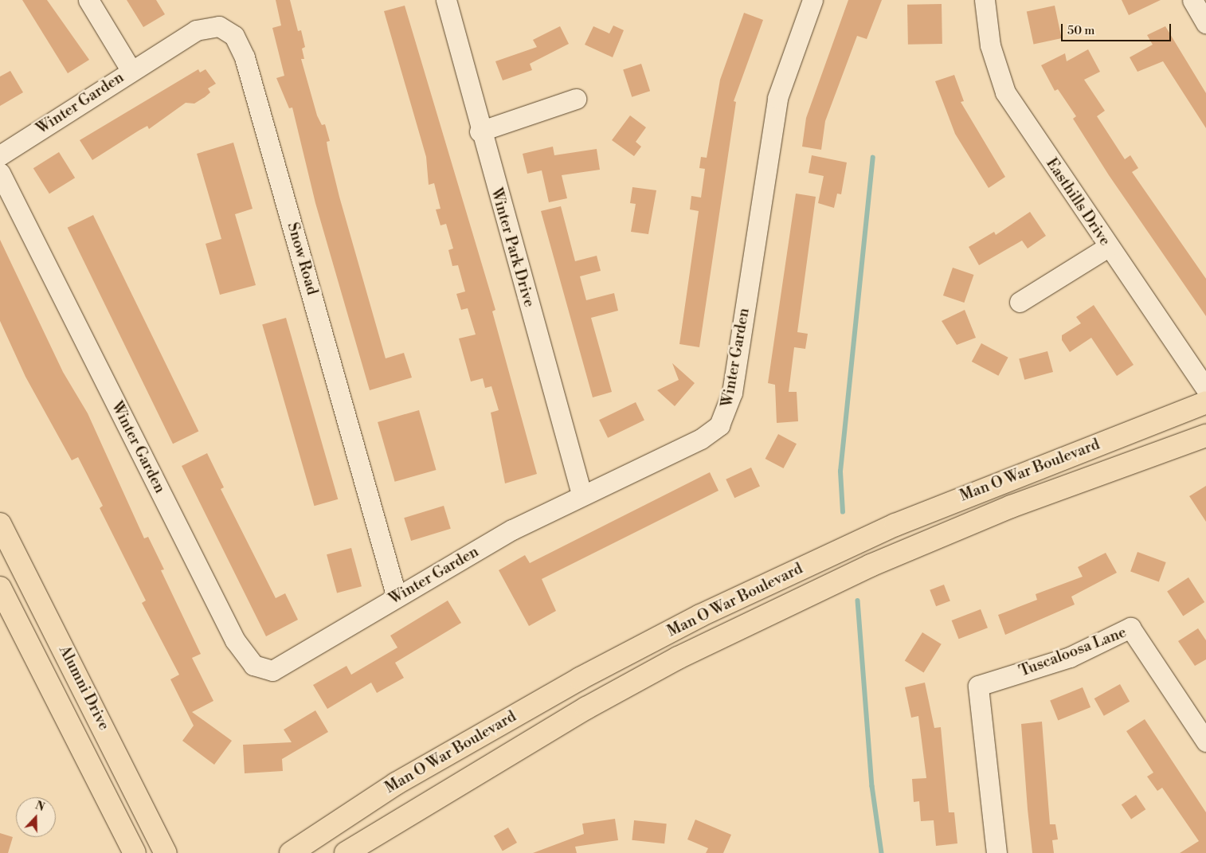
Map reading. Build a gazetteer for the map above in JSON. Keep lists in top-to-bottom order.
{
  "streets": {
    "main road": ["Man O War Boulevard", "Alumni Drive"],
    "street": [
      "Winter Garden",
      "Easthills Drive",
      "Winter Park Drive",
      "Snow Road",
      "Tuscaloosa Lane"
    ]
  },
  "crossings": [
    ["Winter Garden", "Winter Park Drive"],
    ["Winter Garden", "Snow Road"]
  ],
  "scale_bar": "50 m",
  "north": "top"
}
